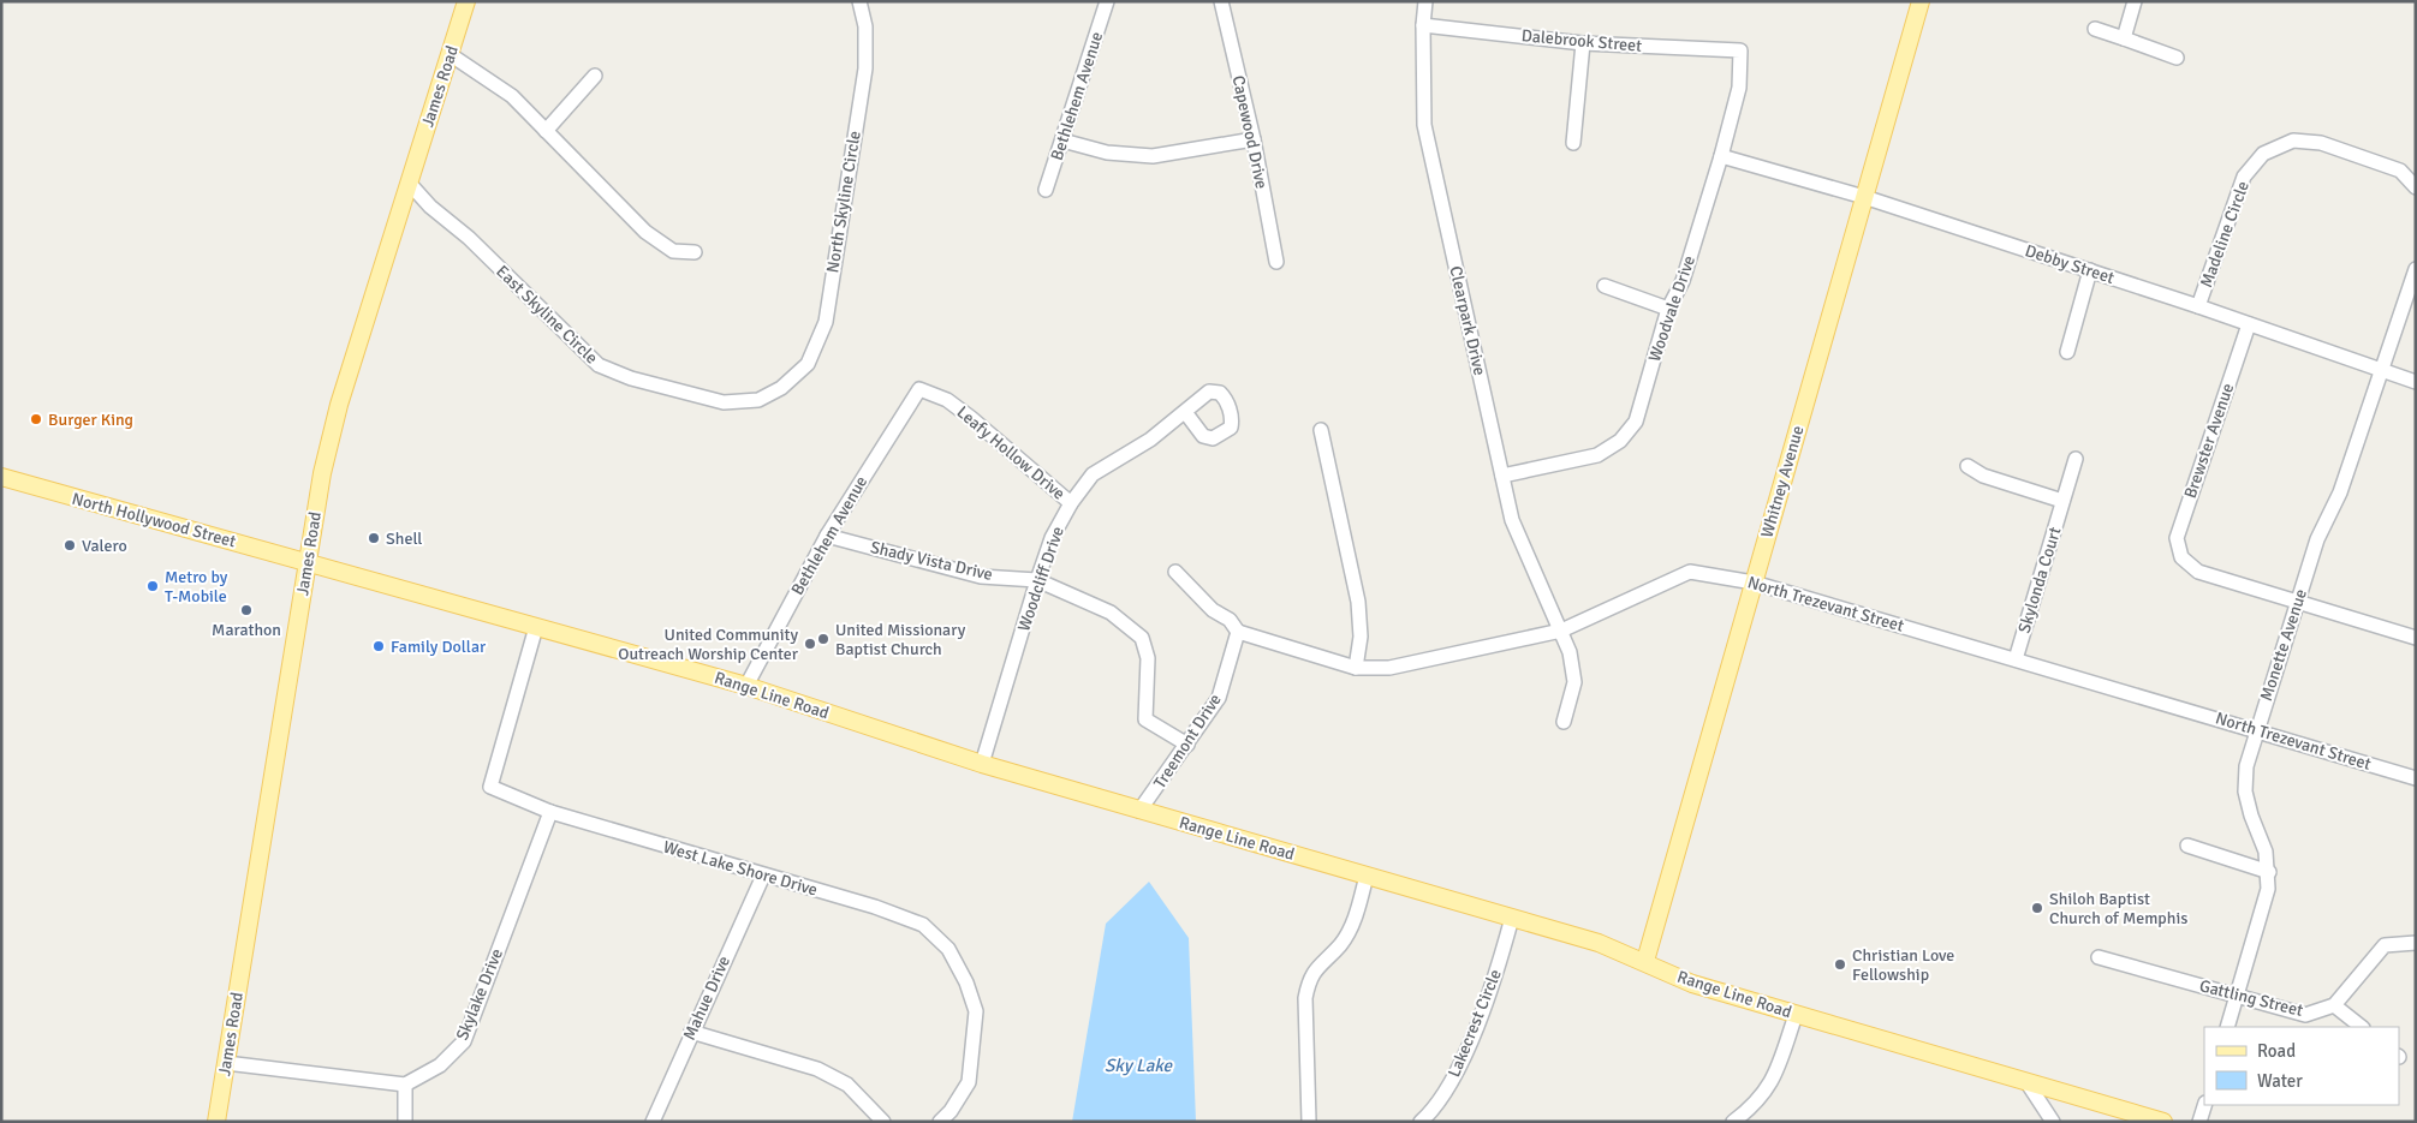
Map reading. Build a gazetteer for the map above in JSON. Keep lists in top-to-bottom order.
{
  "streets": {
    "main road": [
      "James Road",
      "Whitney Avenue",
      "North Hollywood Street",
      "Range Line Road"
    ],
    "street": [
      "Dalebrook Street",
      "Bethlehem Avenue",
      "Capewood Drive",
      "North Skyline Circle",
      "Madeline Circle",
      "Debby Street",
      "Woodvale Drive",
      "East Skyline Circle",
      "Clearpark Drive",
      "Brewster Avenue",
      "Leafy Hollow Drive",
      "Shady Vista Drive",
      "Woodcliff Drive",
      "Skylonda Court",
      "North Trezevant Street",
      "Monette Avenue",
      "Treemont Drive",
      "West Lake Shore Drive",
      "Skylake Drive",
      "Mahue Drive",
      "Gattling Street",
      "Lakecrest Circle"
    ]
  },
  "crossings": [
    ["Dalebrook Street", "Woodvale Drive"],
    ["Dalebrook Street", "Clearpark Drive"],
    ["James Road", "East Skyline Circle"],
    ["James Road", "North Hollywood Street"],
    ["James Road", "Range Line Road"],
    ["Bethlehem Avenue", "Leafy Hollow Drive"],
    ["Bethlehem Avenue", "Shady Vista Drive"],
    ["Bethlehem Avenue", "Range Line Road"],
    ["North Skyline Circle", "East Skyline Circle"],
    ["Madeline Circle", "Debby Street"],
    ["Debby Street", "Woodvale Drive"],
    ["Debby Street", "Brewster Avenue"],
    ["Debby Street", "Whitney Avenue"],
    ["Debby Street", "Monette Avenue"],
    ["Woodvale Drive", "Clearpark Drive"],
    ["Clearpark Drive", "North Trezevant Street"],
    ["Brewster Avenue", "Monette Avenue"],
    ["Leafy Hollow Drive", "Woodcliff Drive"],
    ["Whitney Avenue", "North Trezevant Street"],
    ["Whitney Avenue", "Range Line Road"],
    ["North Hollywood Street", "Range Line Road"],
    ["Shady Vista Drive", "Woodcliff Drive"],
    ["Shady Vista Drive", "Treemont Drive"],
    ["Woodcliff Drive", "Range Line Road"],
    ["Skylonda Court", "North Trezevant Street"],
    ["North Trezevant Street", "Monette Avenue"],
    ["North Trezevant Street", "Treemont Drive"],
    ["Monette Avenue", "Gattling Street"],
    ["Range Line Road", "Treemont Drive"],
    ["Range Line Road", "West Lake Shore Drive"],
    ["Range Line Road", "Lakecrest Circle"],
    ["West Lake Shore Drive", "Skylake Drive"],
    ["West Lake Shore Drive", "Mahue Drive"]
  ],
  "water": ["Sky Lake"],
  "places": [
    "Burger King",
    "Shell",
    "Valero",
    "Metro by T-Mobile",
    "Marathon",
    "United Missionary Baptist Church",
    "United Community Outreach Worship Center",
    "Family Dollar",
    "Shiloh Baptist Church of Memphis",
    "Christian Love Fellowship"
  ],
  "legend": ["Road", "Water"]
}
